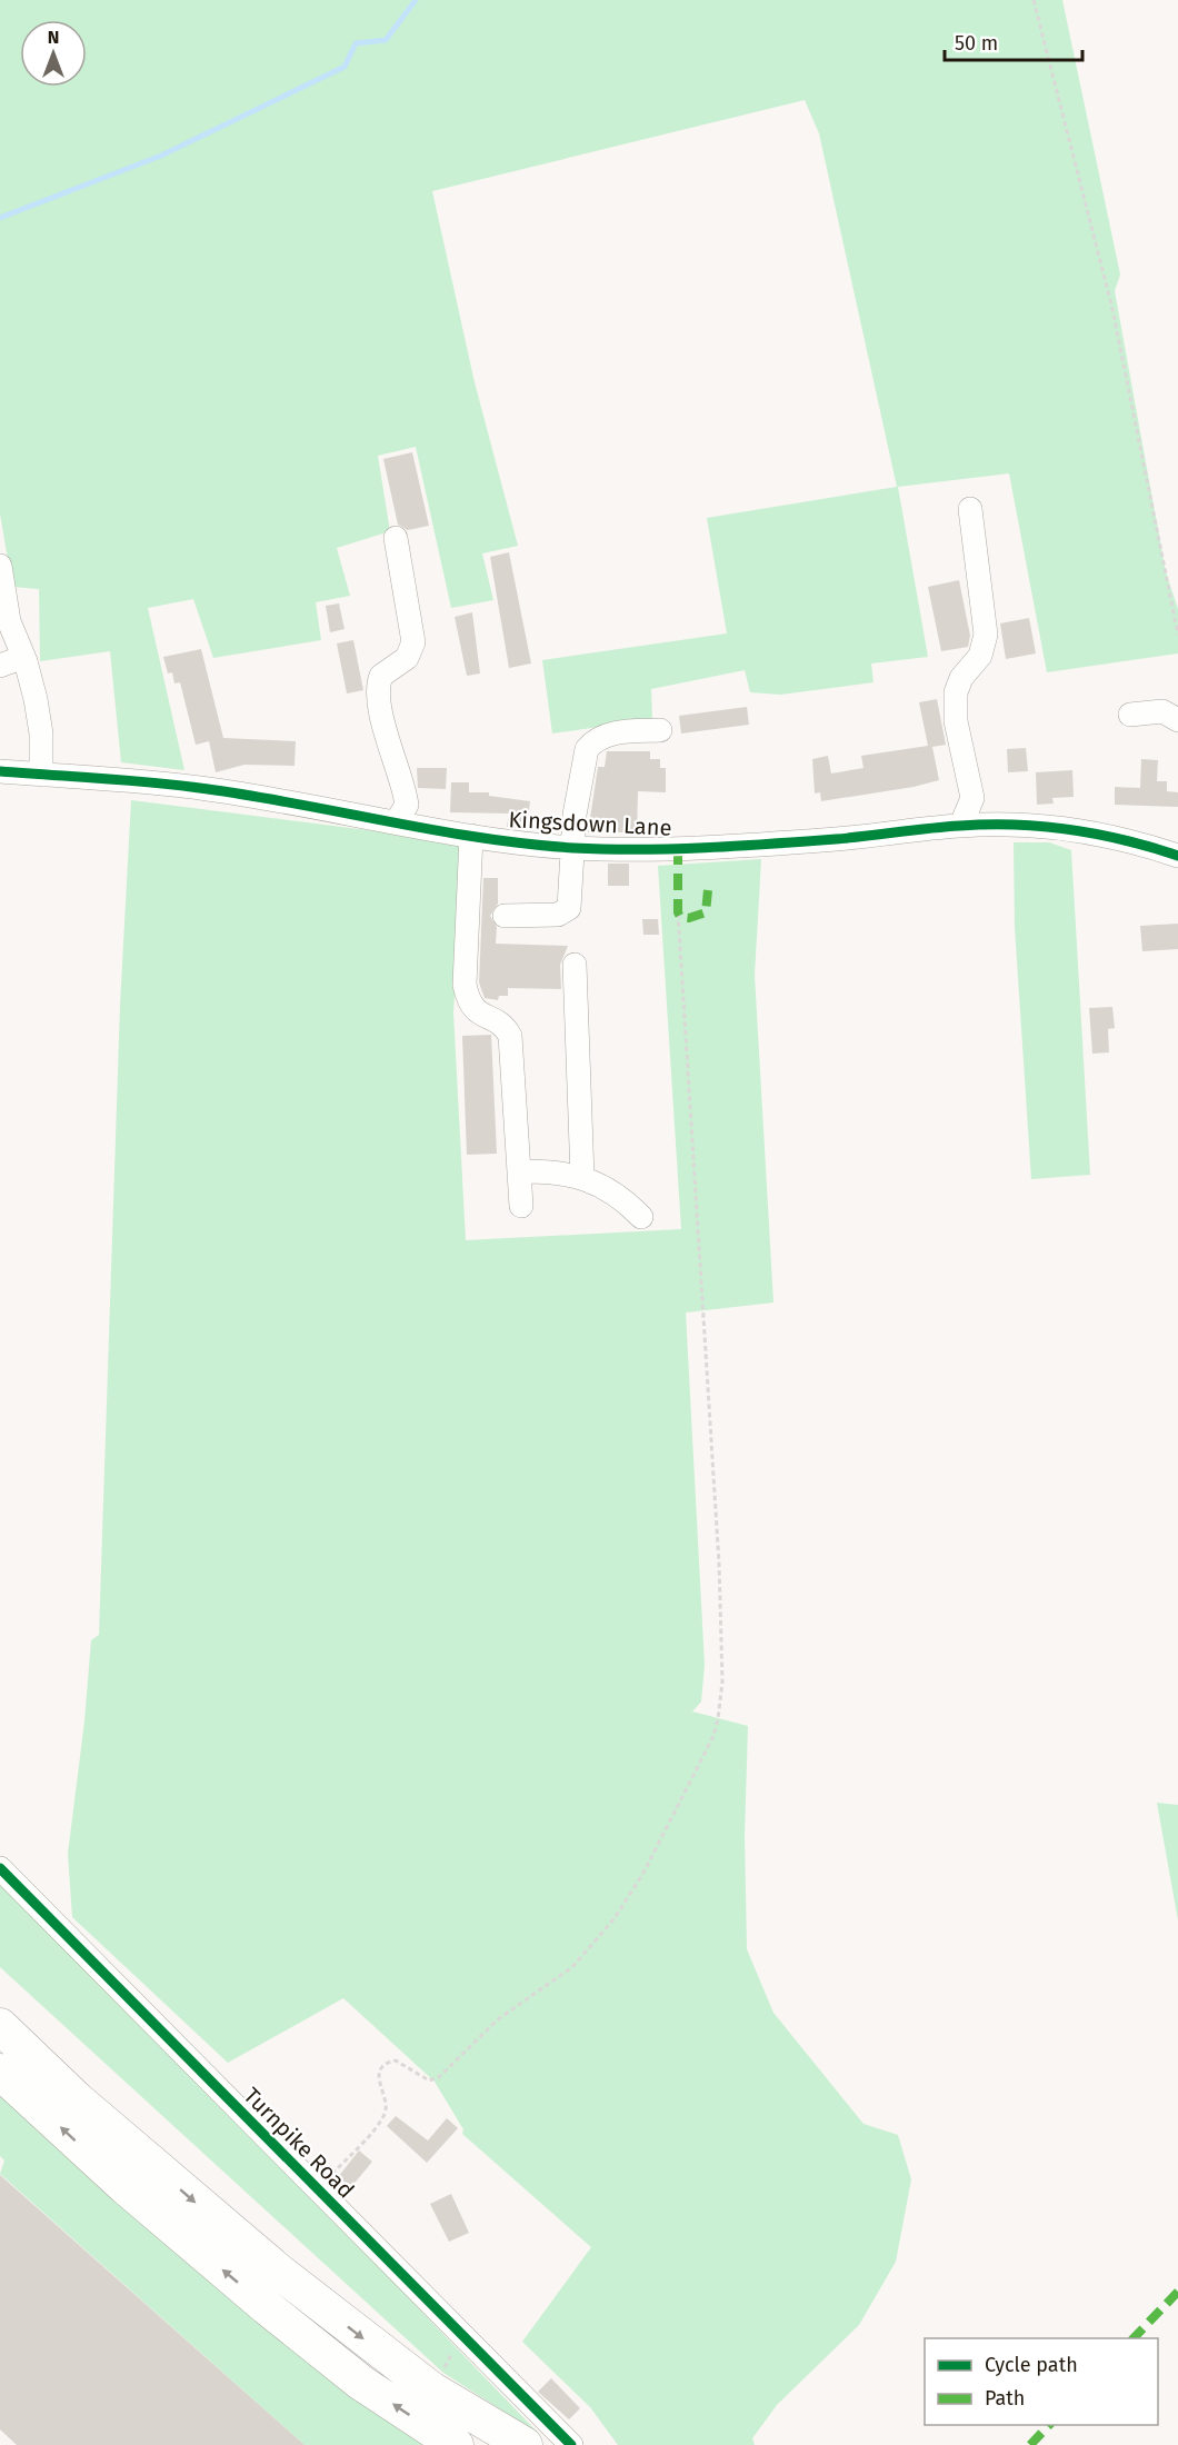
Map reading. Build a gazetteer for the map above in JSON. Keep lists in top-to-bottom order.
{
  "streets": {
    "street": ["Kingsdown Lane", "Turnpike Road"]
  },
  "legend": ["Cycle path", "Path"],
  "scale_bar": "50 m",
  "north": "top"
}
